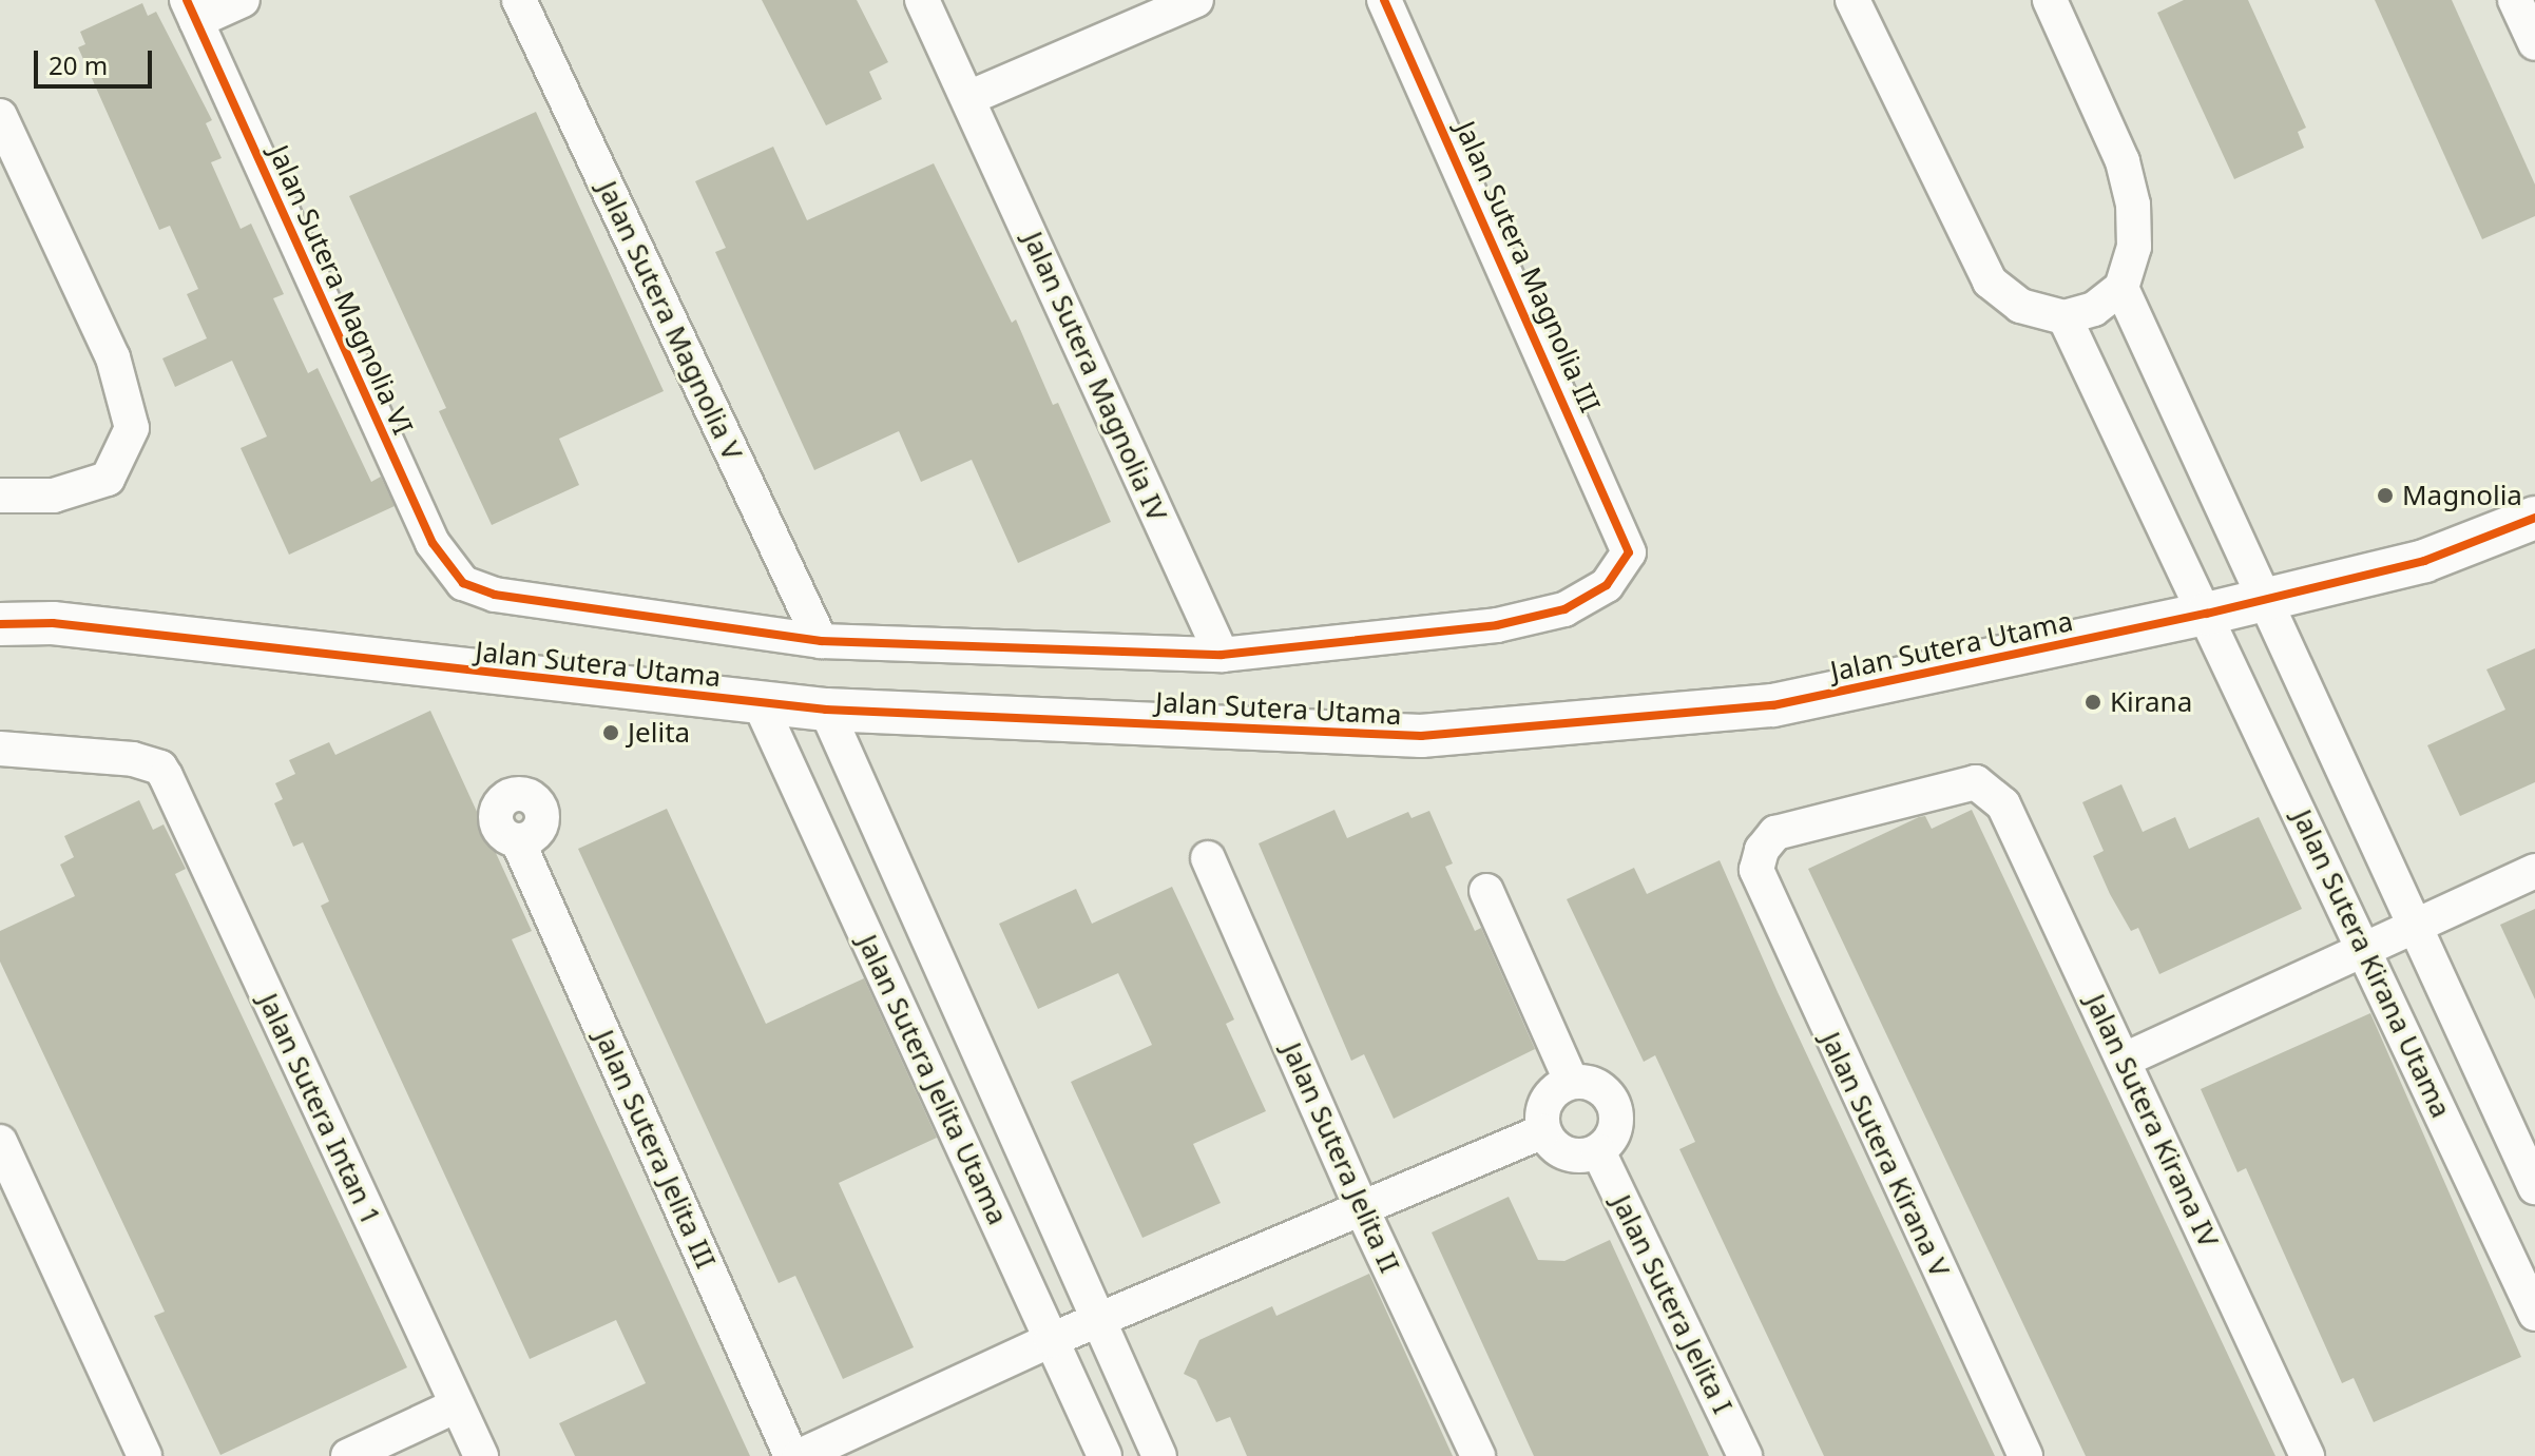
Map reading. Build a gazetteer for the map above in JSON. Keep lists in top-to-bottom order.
{
  "streets": {
    "street": [
      "Jalan Sutera Magnolia III",
      "Jalan Sutera Magnolia VI",
      "Jalan Sutera Magnolia V",
      "Jalan Sutera Magnolia IV",
      "Jalan Sutera Utama",
      "Jalan Sutera Kirana Utama",
      "Jalan Sutera Jelita Utama",
      "Jalan Sutera Intan 1",
      "Jalan Sutera Kirana IV",
      "Jalan Sutera Jelita III",
      "Jalan Sutera Kirana V",
      "Jalan Sutera Jelita II",
      "Jalan Sutera Jelita I"
    ]
  },
  "crossings": [
    ["Jalan Sutera Magnolia III", "Jalan Sutera Magnolia IV"],
    ["Jalan Sutera Magnolia VI", "Jalan Sutera Magnolia V"],
    ["Jalan Sutera Utama", "Jalan Sutera Kirana Utama"],
    ["Jalan Sutera Utama", "Jalan Sutera Jelita Utama"],
    ["Jalan Sutera Kirana IV", "Jalan Sutera Kirana V"]
  ],
  "places": ["Magnolia", "Kirana", "Jelita"],
  "scale_bar": "20 m"
}
